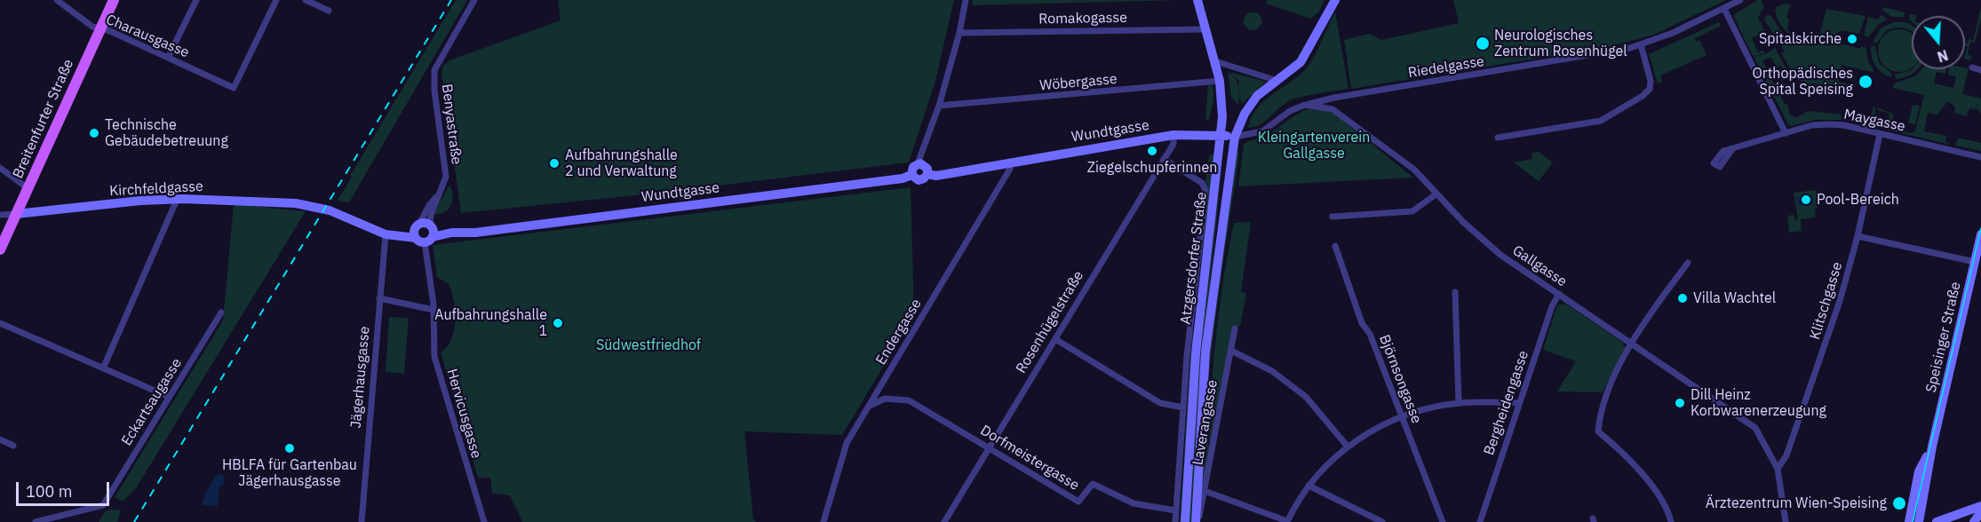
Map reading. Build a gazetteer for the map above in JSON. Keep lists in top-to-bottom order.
{
  "streets": {
    "main road": [
      "Breitenfurter Straße",
      "Wundtgasse",
      "Kirchfeldgasse",
      "Atzgersdorfer Straße",
      "Speisinger Straße"
    ],
    "street": [
      "Romakogasse",
      "Charausgasse",
      "Riedelgasse",
      "Wöbergasse",
      "Maygasse",
      "Benyastraße",
      "Gallgasse",
      "Klitschgasse",
      "Rosenhügelstraße",
      "Endergasse",
      "Jägerhausgasse",
      "Björnsongasse",
      "Eckartsaugasse",
      "Bergheidengasse",
      "Hervicusgasse",
      "Laverangasse",
      "Dorfmeistergasse"
    ]
  },
  "crossings": [
    ["Romakogasse", "Atzgersdorfer Straße"],
    ["Charausgasse", "Breitenfurter Straße"],
    ["Riedelgasse", "Gallgasse"],
    ["Wöbergasse", "Atzgersdorfer Straße"],
    ["Breitenfurter Straße", "Kirchfeldgasse"],
    ["Maygasse", "Klitschgasse"],
    ["Benyastraße", "Wundtgasse"],
    ["Benyastraße", "Hervicusgasse"],
    ["Wundtgasse", "Kirchfeldgasse"],
    ["Wundtgasse", "Atzgersdorfer Straße"],
    ["Wundtgasse", "Rosenhügelstraße"],
    ["Wundtgasse", "Endergasse"],
    ["Wundtgasse", "Jägerhausgasse"],
    ["Wundtgasse", "Hervicusgasse"],
    ["Atzgersdorfer Straße", "Rosenhügelstraße"],
    ["Atzgersdorfer Straße", "Laverangasse"],
    ["Atzgersdorfer Straße", "Dorfmeistergasse"],
    ["Gallgasse", "Klitschgasse"],
    ["Gallgasse", "Bergheidengasse"],
    ["Rosenhügelstraße", "Dorfmeistergasse"],
    ["Endergasse", "Dorfmeistergasse"]
  ],
  "parks": ["Kleingartenverein Gallgasse", "Südwestfriedhof"],
  "places": [
    "Spitalskirche",
    "Neurologisches Zentrum Rosenhügel",
    "Orthopädisches Spital Speising",
    "Technische Gebäudebetreuung",
    "Ziegelschupferinnen",
    "Aufbahrungshalle 2 und Verwaltung",
    "Pool-Bereich",
    "Villa Wachtel",
    "Aufbahrungshalle 1",
    "Dill Heinz Korbwarenerzeugung",
    "HBLFA für Gartenbau Jägerhausgasse",
    "Ärztezentrum Wien-Speising"
  ],
  "scale_bar": "100 m",
  "north": "bottom"
}
